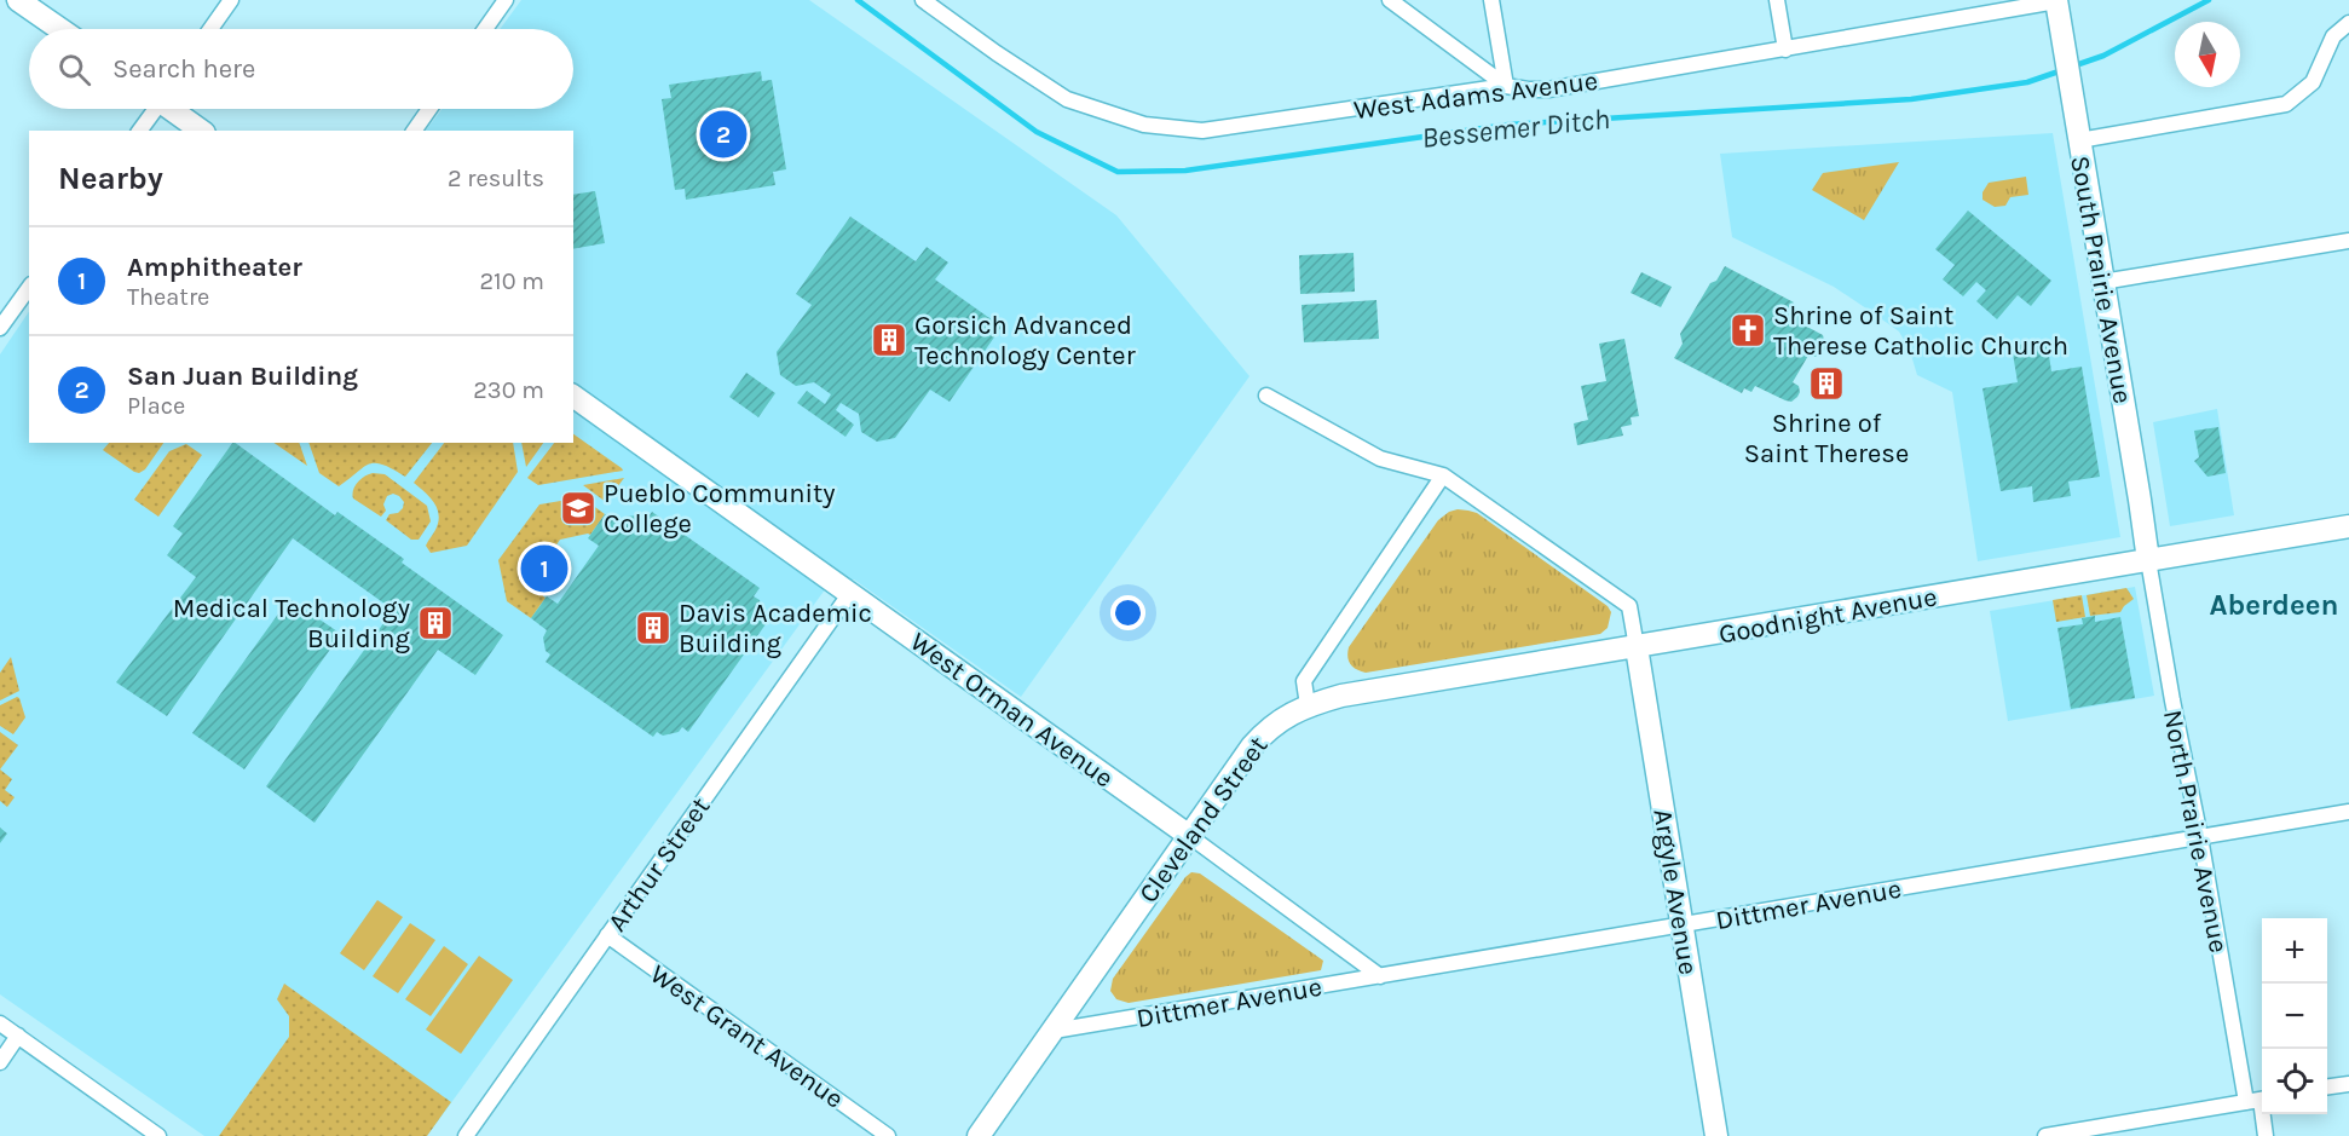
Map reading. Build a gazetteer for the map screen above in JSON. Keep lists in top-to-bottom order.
{
  "streets": {
    "street": [
      "West Adams Avenue",
      "South Prairie Avenue",
      "Goodnight Avenue",
      "West Orman Avenue",
      "Cleveland Street",
      "North Prairie Avenue",
      "Arthur Street",
      "Argyle Avenue",
      "Dittmer Avenue",
      "West Grant Avenue"
    ]
  },
  "crossings": [
    ["West Adams Avenue", "South Prairie Avenue"],
    ["South Prairie Avenue", "Goodnight Avenue"],
    ["South Prairie Avenue", "North Prairie Avenue"],
    ["Goodnight Avenue", "Cleveland Street"],
    ["Goodnight Avenue", "North Prairie Avenue"],
    ["Goodnight Avenue", "Argyle Avenue"],
    ["West Orman Avenue", "Cleveland Street"],
    ["West Orman Avenue", "Arthur Street"],
    ["West Orman Avenue", "Dittmer Avenue"],
    ["Cleveland Street", "Dittmer Avenue"],
    ["North Prairie Avenue", "Dittmer Avenue"],
    ["Arthur Street", "West Grant Avenue"],
    ["Argyle Avenue", "Dittmer Avenue"]
  ],
  "districts": ["Aberdeen"],
  "water": ["Bessemer Ditch"],
  "places": {
    "church": ["Shrine of Saint Therese Catholic Church"],
    "building": [
      "Gorsich Advanced Technology Center",
      "Shrine of Saint Therese",
      "Medical Technology Building",
      "Davis Academic Building"
    ],
    "school or university": ["Pueblo Community College"]
  },
  "north": "bottom",
  "page": {
    "search": "Search here",
    "pins": ["2", "1"],
    "heading": ["Nearby", "2 results"],
    "list": [
      {
        "mark": "1",
        "name": "Amphitheater",
        "note": "Theatre",
        "value": "210 m"
      },
      {
        "mark": "2",
        "name": "San Juan Building",
        "note": "Place",
        "value": "230 m"
      }
    ],
    "map_buttons": ["+", "−"]
  }
}
